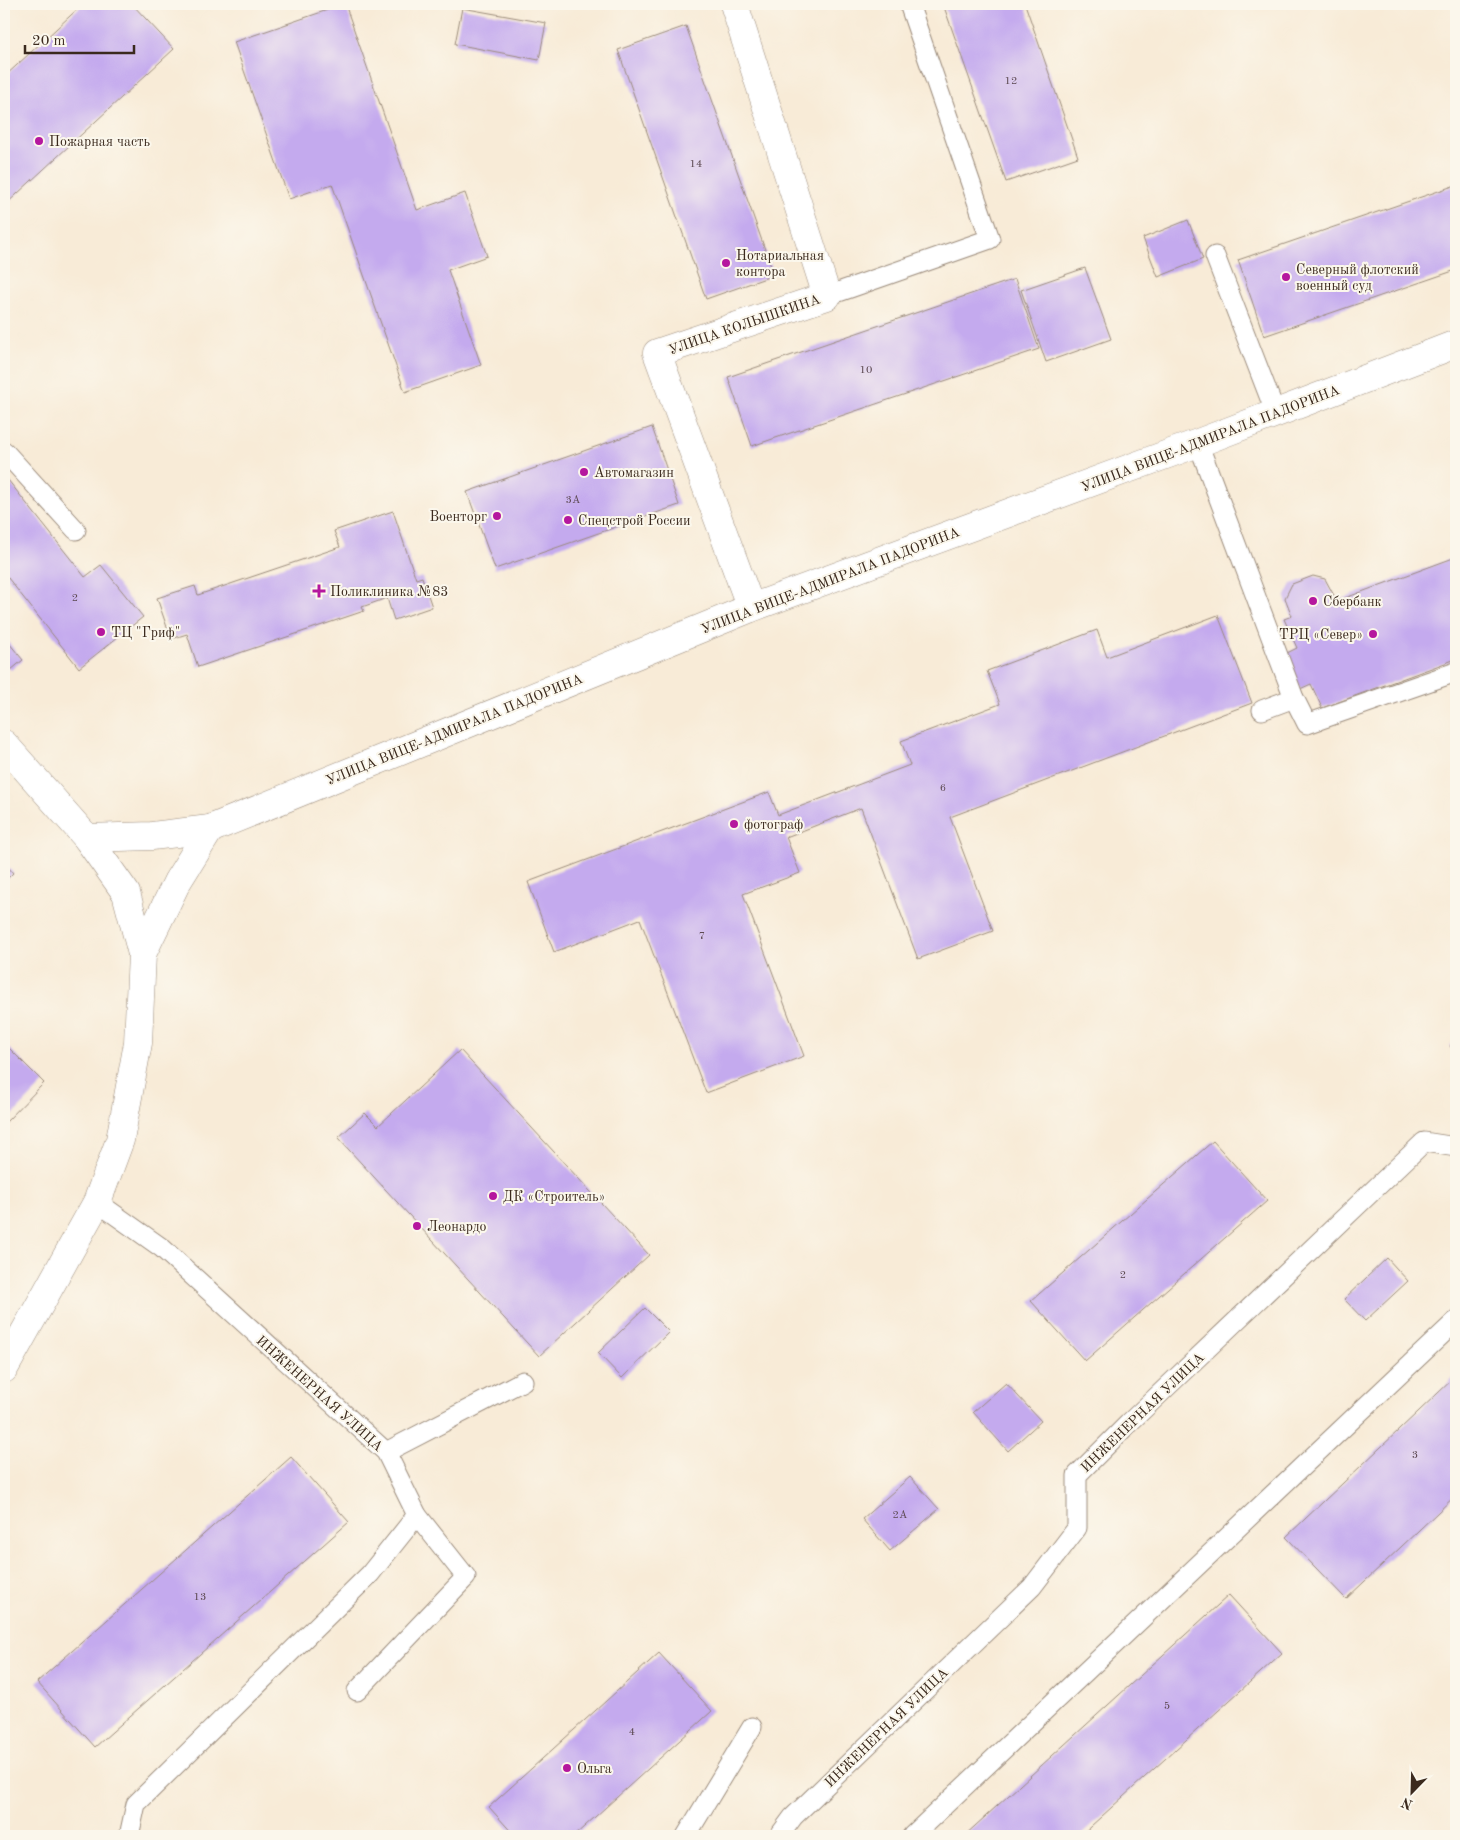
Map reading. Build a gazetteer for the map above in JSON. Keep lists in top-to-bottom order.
{
  "streets": {
    "street": ["УЛИЦА КОЛЫШКИНА", "УЛИЦА ВИЦЕ-АДМИРАЛА ПАДОРИНА"],
    "lane": ["ИНЖЕНЕРНАЯ УЛИЦА"]
  },
  "crossings": [
    ["УЛИЦА КОЛЫШКИНА", "УЛИЦА ВИЦЕ-АДМИРАЛА ПАДОРИНА"]
  ],
  "places": {
    "other": [
      "Пожарная часть",
      "Нотариальная контора",
      "Северный флотский военный суд",
      "Автомагазин",
      "Военторг",
      "Спецстрой России",
      "Сбербанк",
      "ТЦ \"Гриф\"",
      "ТРЦ «Север»",
      "фотограф",
      "ДК «Строитель»",
      "Леонардо",
      "Ольга"
    ],
    "health": ["Поликлиника №83"]
  },
  "house_numbers": [
    "12",
    "14",
    "10",
    "3А",
    "2",
    "6",
    "7",
    "2",
    "3",
    "2А",
    "13",
    "5",
    "4"
  ],
  "scale_bar": "20 m",
  "north": "bottom left"
}
